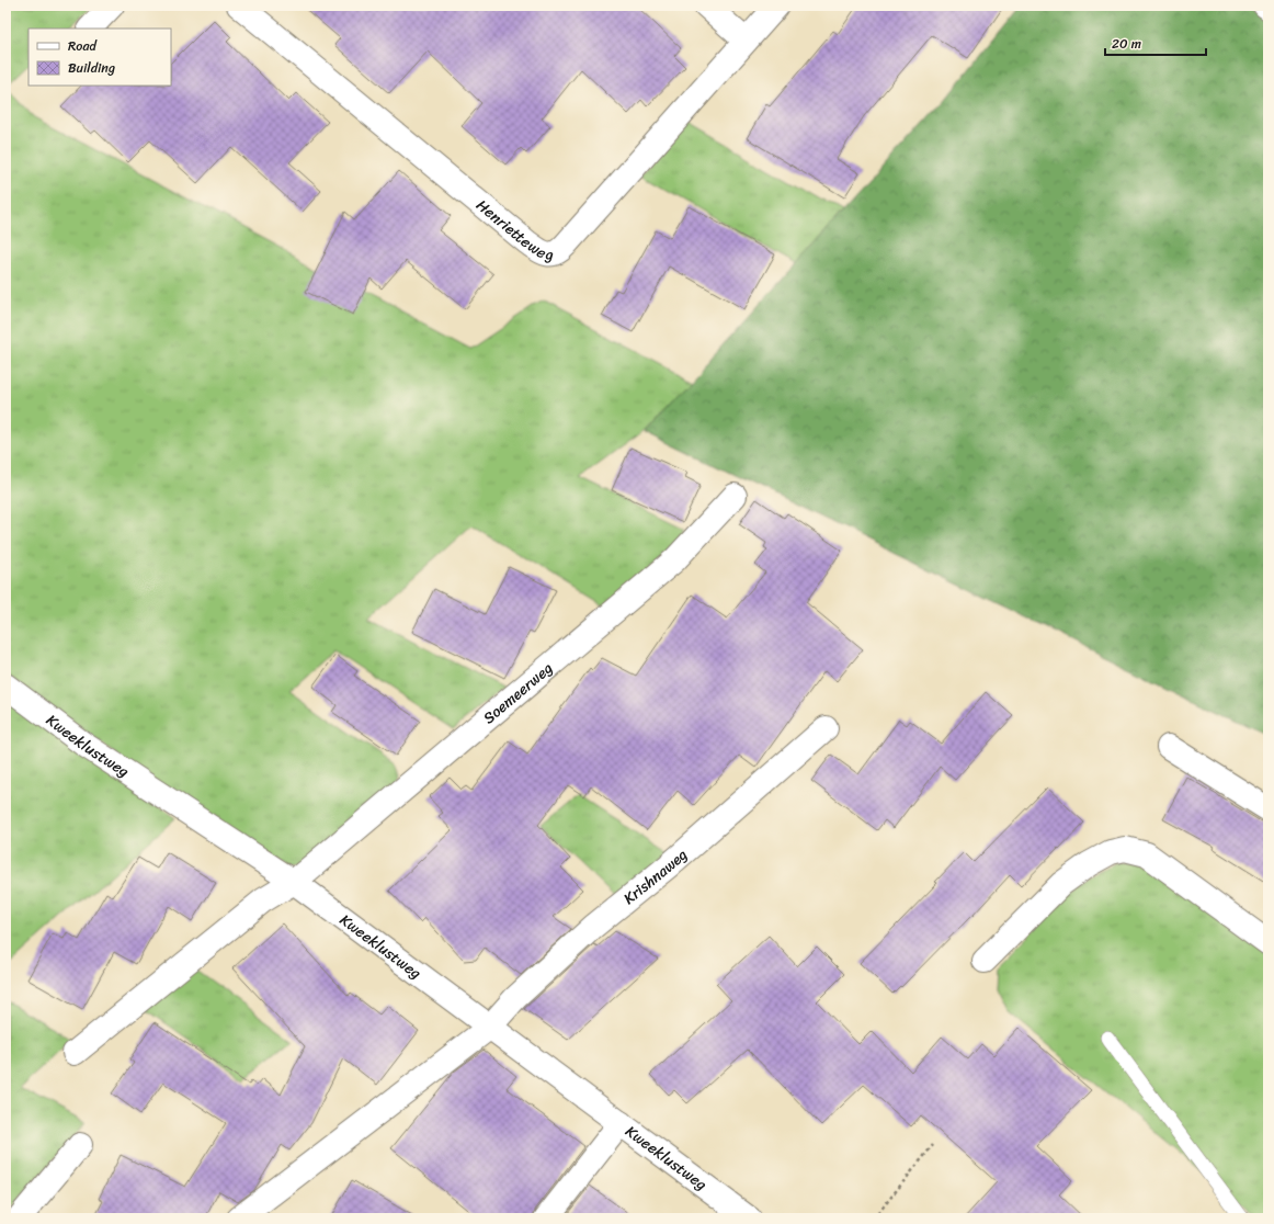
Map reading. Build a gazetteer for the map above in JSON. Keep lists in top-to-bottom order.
{
  "streets": {
    "street": [
      "Henrietteweg",
      "Soemeerweg",
      "Kweeklustweg",
      "Krishnaweg"
    ]
  },
  "crossings": [
    ["Soemeerweg", "Kweeklustweg"],
    ["Kweeklustweg", "Krishnaweg"]
  ],
  "legend": ["Road", "Building"],
  "scale_bar": "20 m"
}
